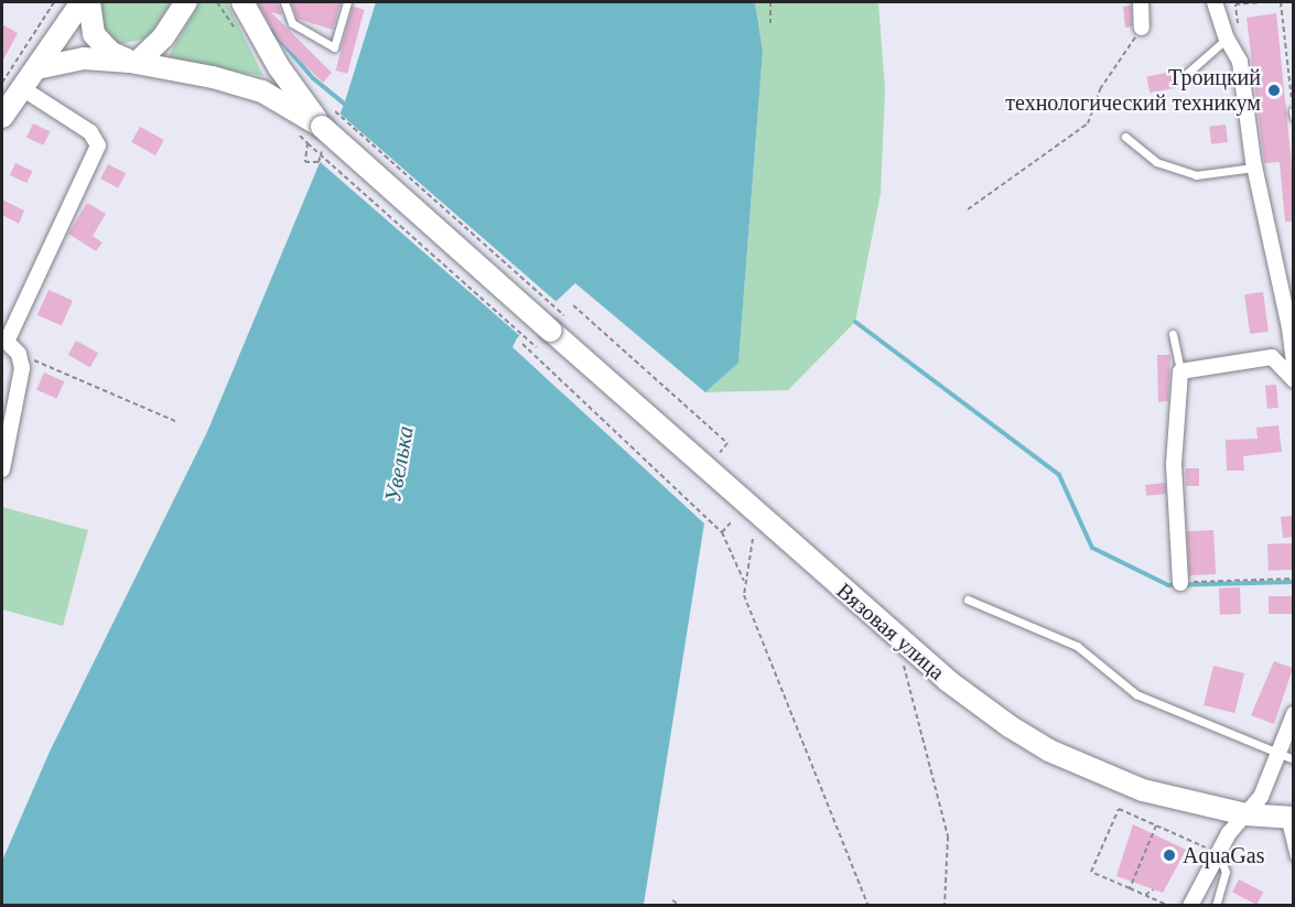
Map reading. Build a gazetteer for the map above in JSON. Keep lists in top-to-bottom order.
{
  "streets": {
    "street": ["Вязовая улица"]
  },
  "water": ["Увелька"],
  "places": ["Троицкий технологический техникум", "AquaGas"]
}
